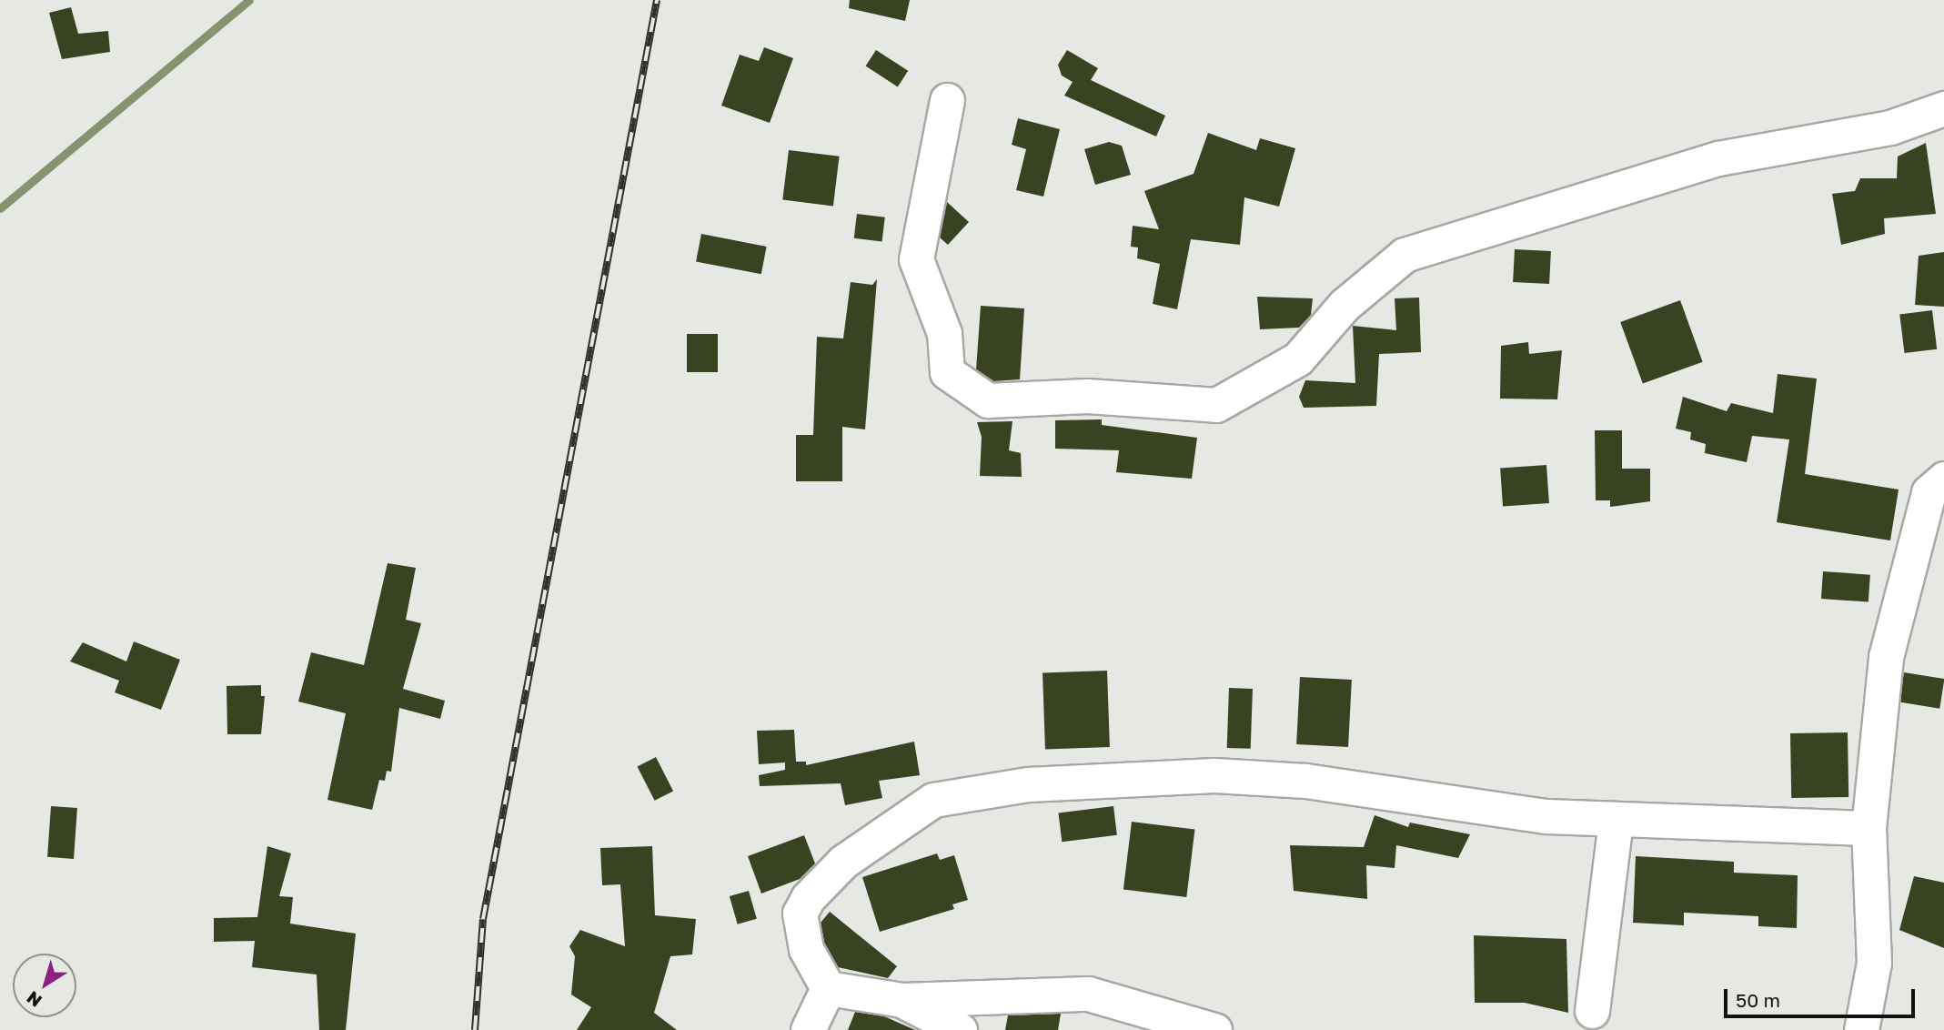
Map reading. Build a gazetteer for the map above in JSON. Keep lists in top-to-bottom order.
{
  "scale_bar": "50 m",
  "north": "bottom left"
}
